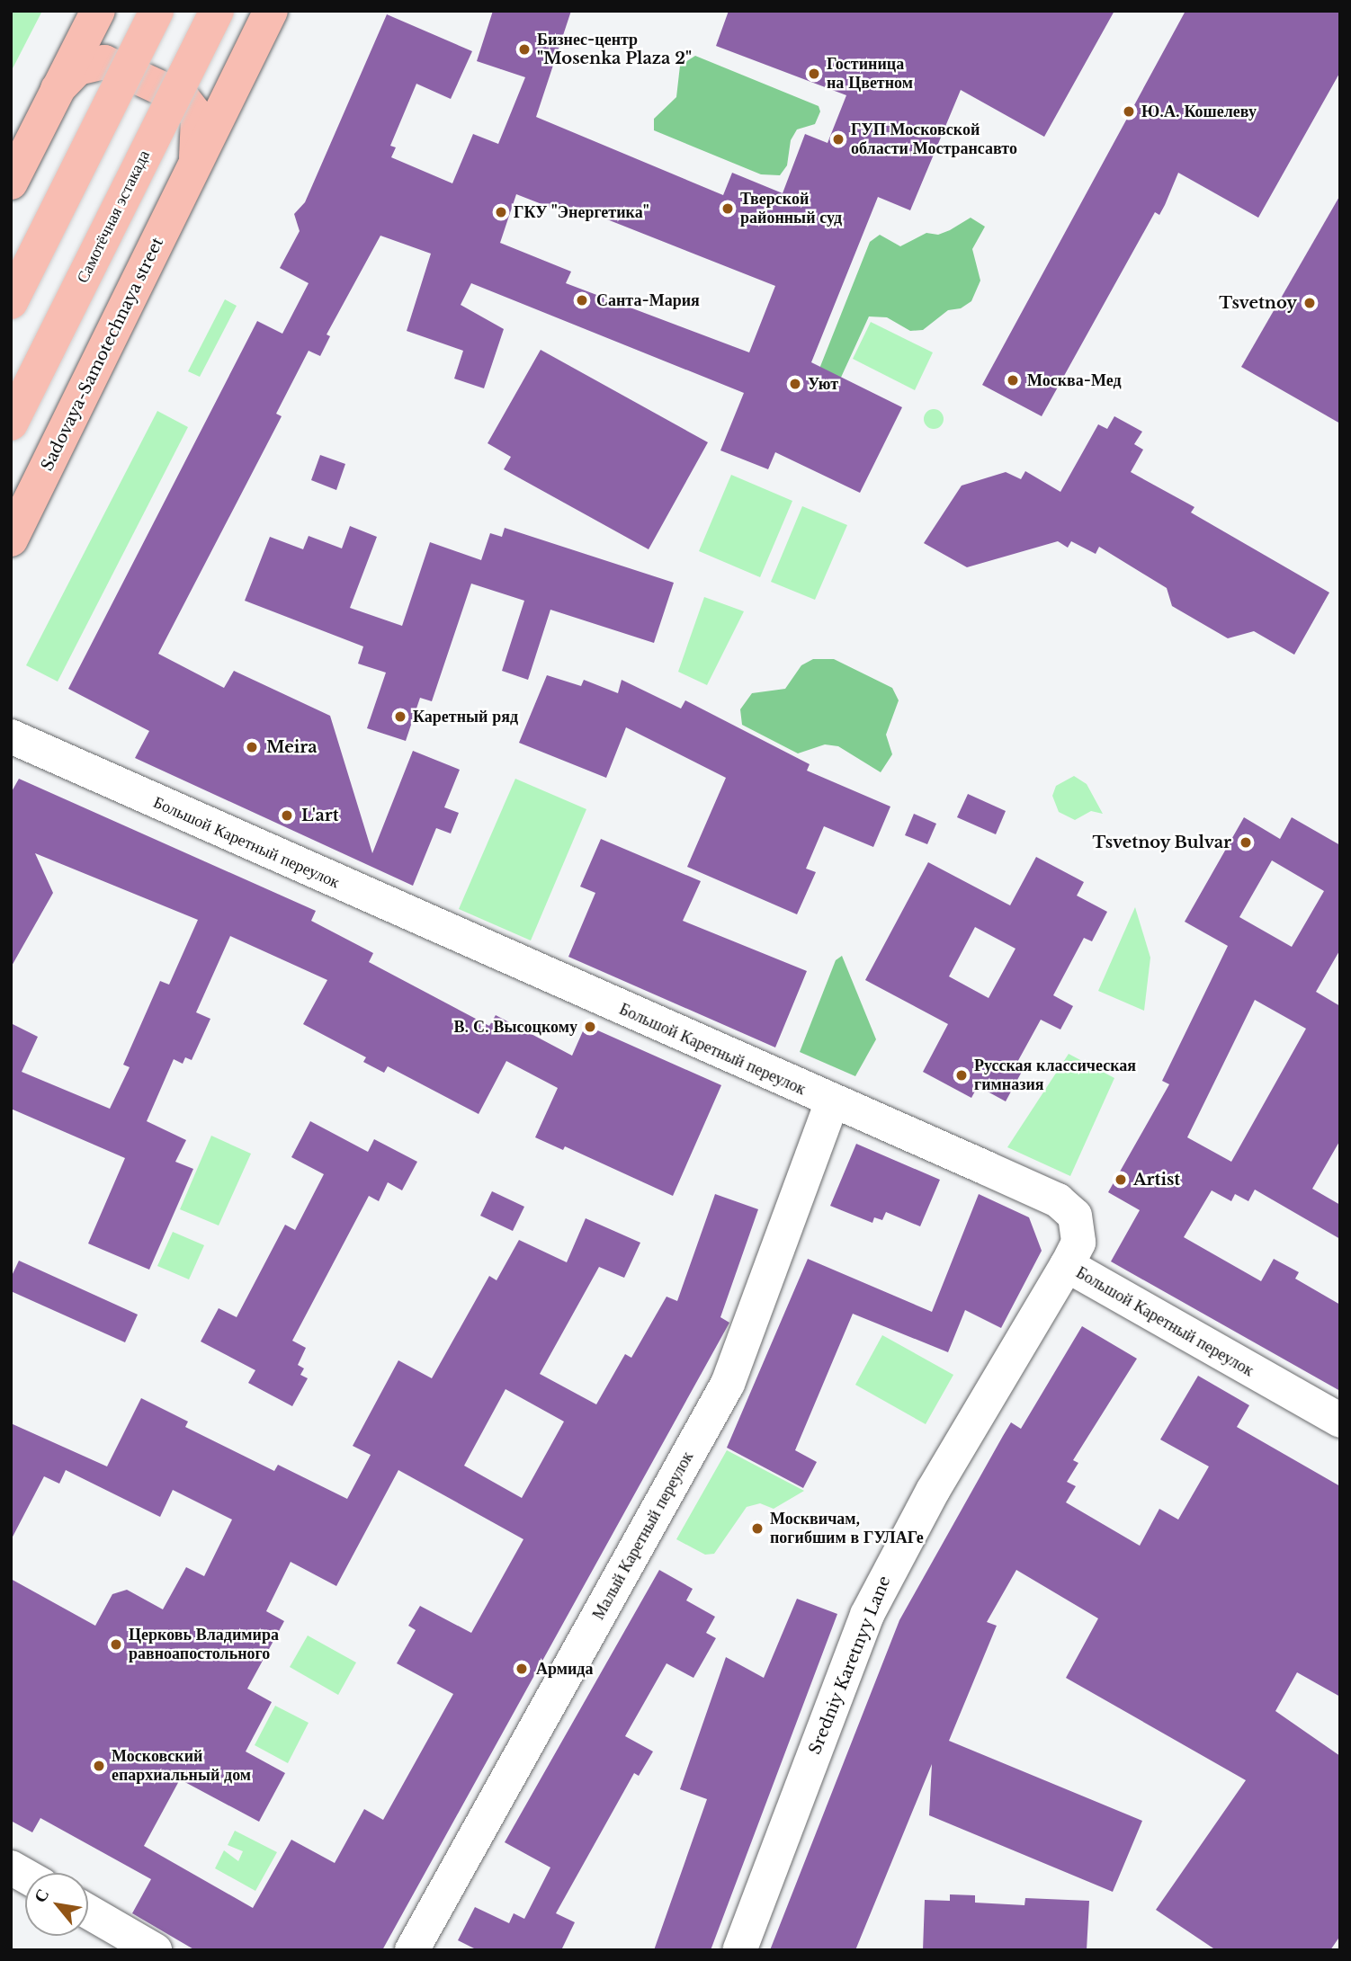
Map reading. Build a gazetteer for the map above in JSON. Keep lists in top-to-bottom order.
{
  "streets": {
    "main road": ["Самотёчная эстакада", "Sadovaya-Samotechnaya street"],
    "street": ["Большой Каретный переулок", "Малый Каретный переулок", "Sredniy Karetnyy Lane"]
  },
  "crossings": [
    ["Большой Каретный переулок", "Малый Каретный переулок"],
    ["Большой Каретный переулок", "Sredniy Karetnyy Lane"]
  ],
  "places": [
    "Бизнес-центр \"Mosenka Plaza 2\"",
    "Гостиница на Цветном",
    "Ю.А. Кошелеву",
    "ГУП Московской области Мострансавто",
    "Тверской районный суд",
    "ГКУ \"Энергетика\"",
    "Санта-Мария",
    "Tsvetnoy",
    "Москва-Мед",
    "Уют",
    "Каретный ряд",
    "Meira",
    "L'art",
    "Tsvetnoy Bulvar",
    "В. С. Высоцкому",
    "Русская классическая гимназия",
    "Artist",
    "Москвичам, погибшим в ГУЛАГе",
    "Церковь Владимира равноапостольного",
    "Армида",
    "Московский епархиальный дом"
  ],
  "north": "top left"
}
